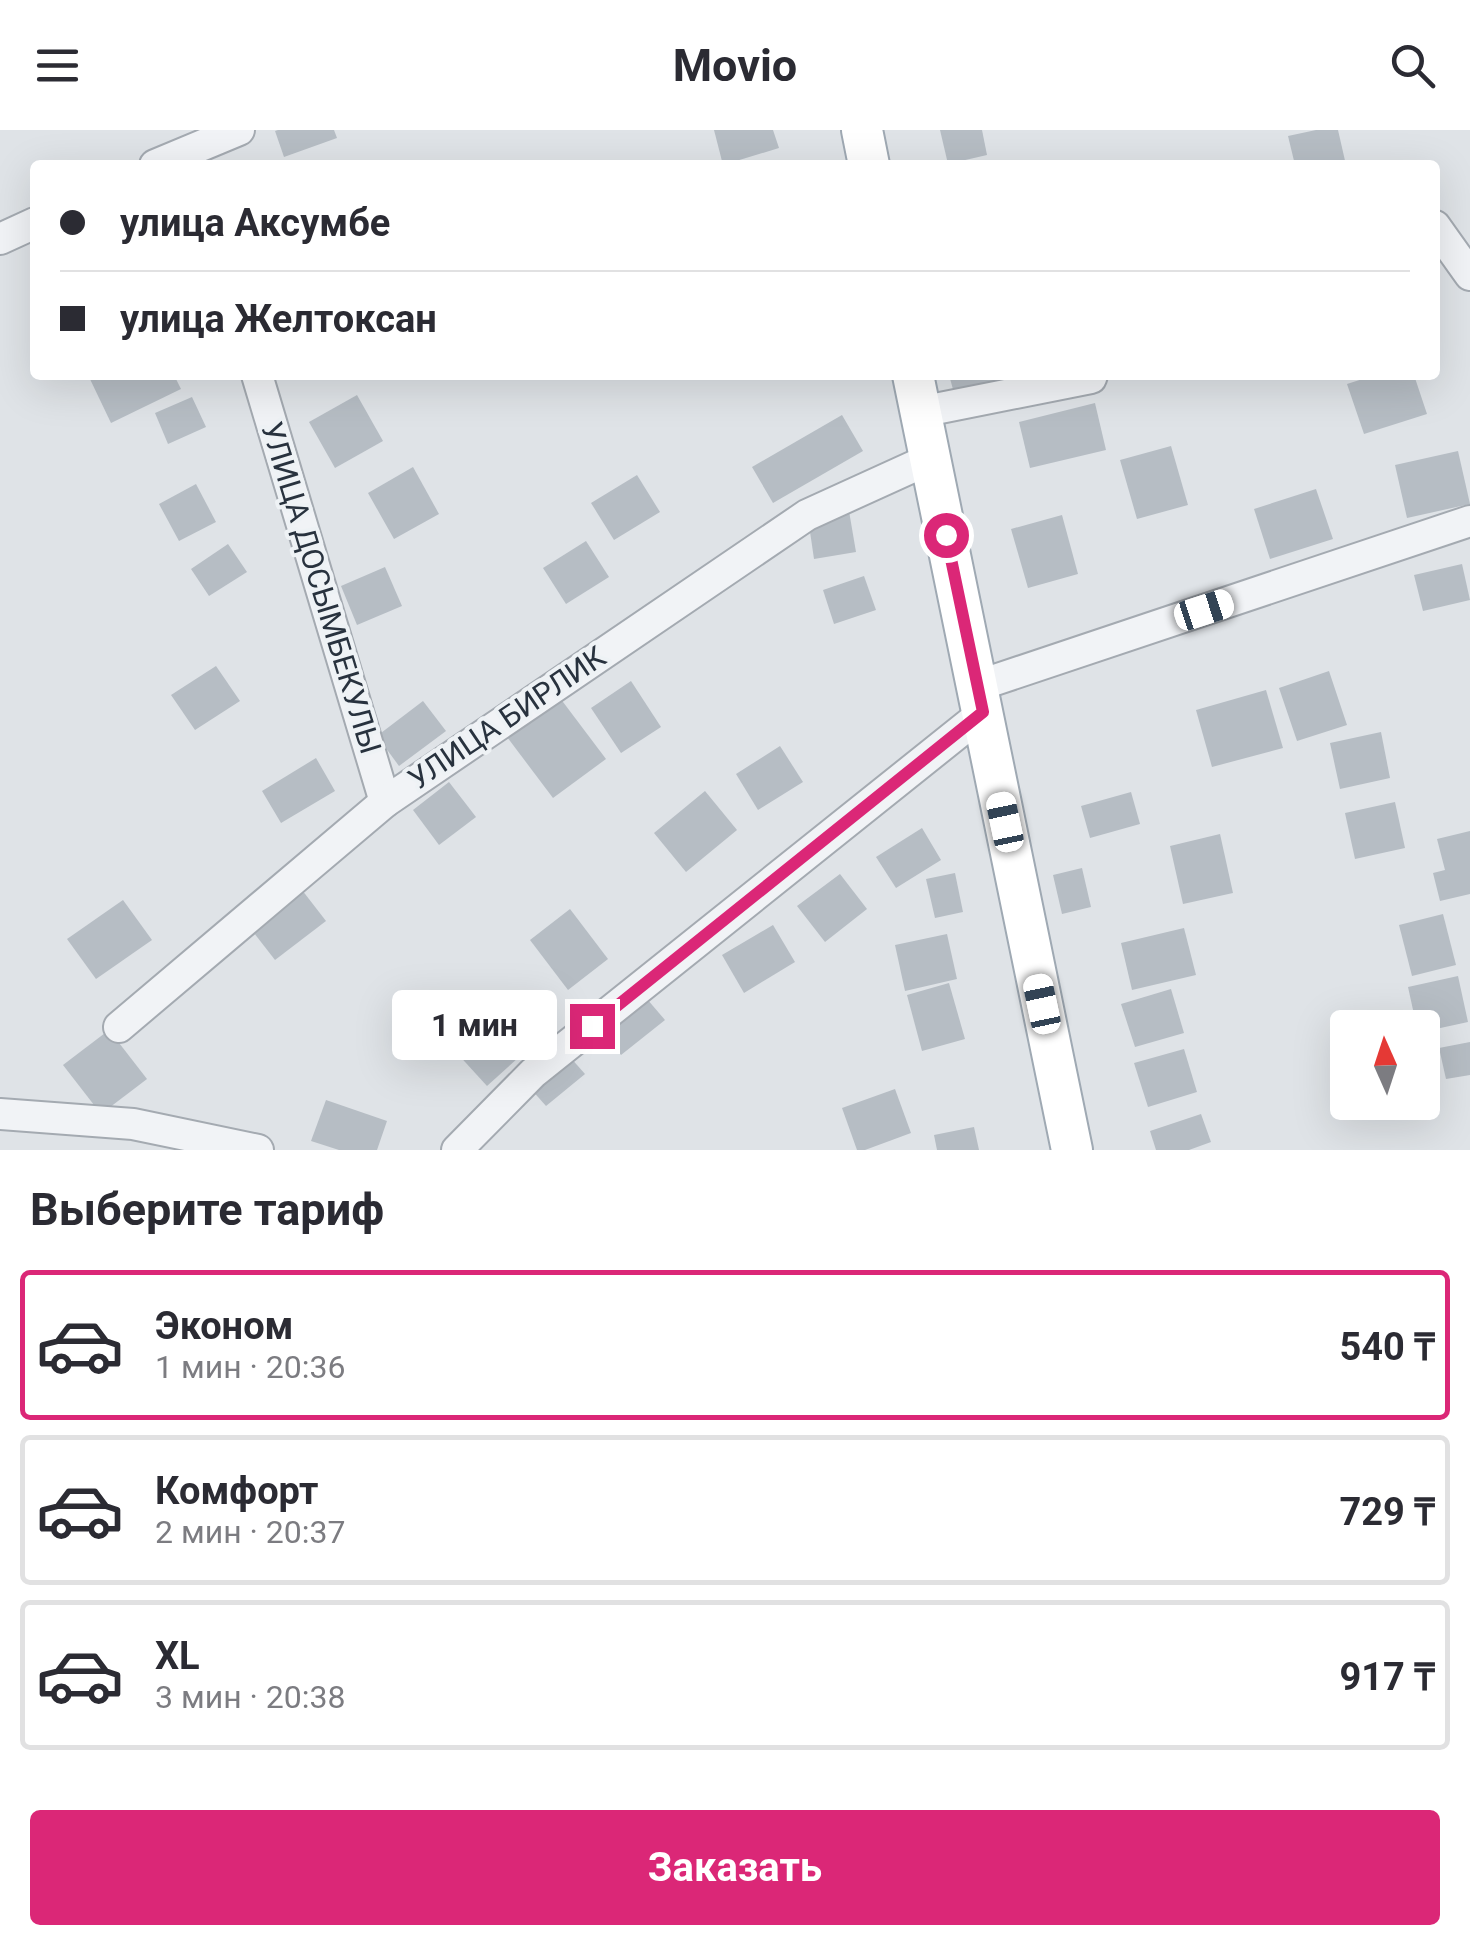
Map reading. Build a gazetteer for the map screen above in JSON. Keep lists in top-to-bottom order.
{
  "streets": {
    "street": ["УЛИЦА ДОСЫМБЕКУЛЫ", "УЛИЦА БИРЛИК"]
  },
  "crossings": [
    ["УЛИЦА ДОСЫМБЕКУЛЫ", "УЛИЦА БИРЛИК"]
  ],
  "north": "top",
  "page": {
    "header": "Movio",
    "banner": ["улица Аксумбе", "улица Желтоксан"],
    "bubble": "1 мин",
    "heading": "Выберите тариф",
    "list": [
      {
        "name": "Эконом",
        "note": "1 мин · 20:36",
        "value": "540 ₸"
      },
      {
        "name": "Комфорт",
        "note": "2 мин · 20:37",
        "value": "729 ₸"
      },
      {
        "name": "XL",
        "note": "3 мин · 20:38",
        "value": "917 ₸"
      }
    ],
    "buttons": "Заказать"
  }
}
